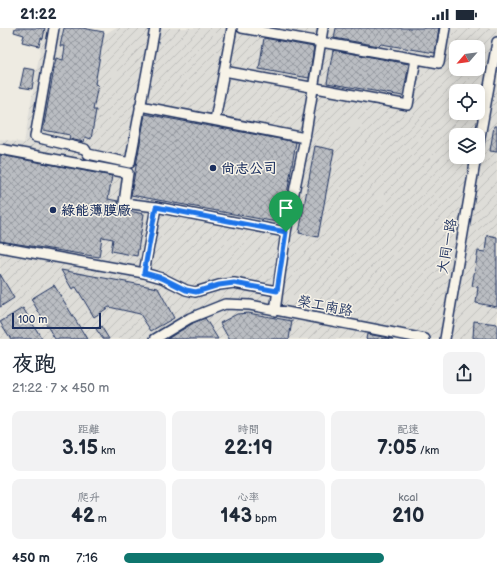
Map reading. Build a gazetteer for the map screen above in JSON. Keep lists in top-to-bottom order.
{
  "streets": {
    "street": ["大同一路", "榮工南路"]
  },
  "places": ["尚志公司", "綠能薄膜廠"],
  "scale_bar": "100 m",
  "north": "bottom left",
  "page": {
    "status": "21:22",
    "scale": "100 m",
    "heading": ["夜跑", "21:22 · 7 × 450 m"],
    "stats": [
      ["距離", "3.15 km"],
      ["時間", "22:19"],
      ["配速", "7:05 /km"],
      ["爬升", "42 m"],
      ["心率", "143 bpm"],
      ["kcal", "210"]
    ],
    "list": [
      {
        "name": "450 m",
        "note": "7:16"
      }
    ]
  }
}
